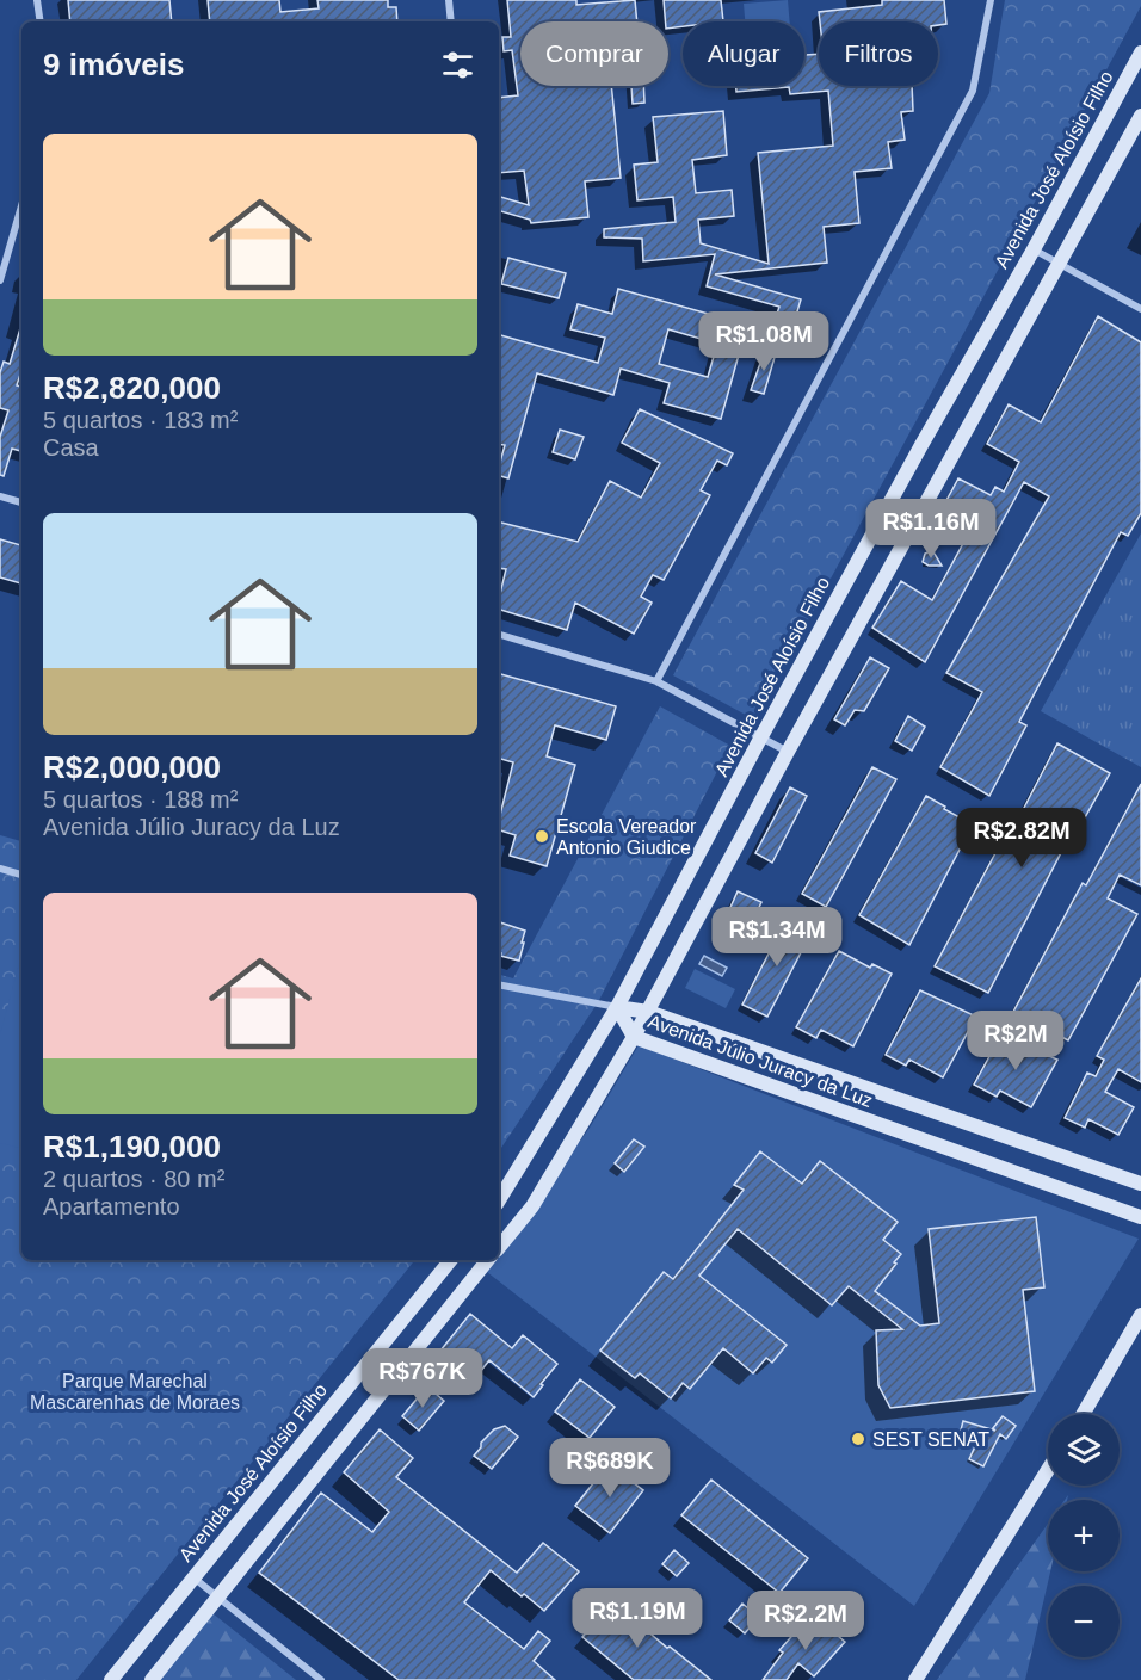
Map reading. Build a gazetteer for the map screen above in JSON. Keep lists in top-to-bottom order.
{
  "streets": {
    "street": ["Avenida José Aloísio Filho", "Avenida Júlio Juracy da Luz"]
  },
  "crossings": [
    ["Avenida José Aloísio Filho", "Avenida Júlio Juracy da Luz"]
  ],
  "parks": ["Parque Marechal Mascarenhas de Moraes"],
  "places": ["Escola Vereador Antonio Giudice", "SEST SENAT"],
  "page": {
    "chip": ["Comprar", "Alugar", "Filtros"],
    "heading": "9 imóveis",
    "list": [
      {
        "name": "R$2,820,000",
        "note": "5 quartos · 183 m² · Casa"
      },
      {
        "name": "R$2,000,000",
        "note": "5 quartos · 188 m² · Avenida Júlio Juracy da Luz"
      },
      {
        "name": "R$1,190,000",
        "note": "2 quartos · 80 m² · Apartamento"
      }
    ],
    "price": [
      "R$1.08M",
      "R$1.16M",
      "R$2.82M",
      "R$1.34M",
      "R$2M",
      "R$767K",
      "R$689K",
      "R$1.19M",
      "R$2.2M"
    ],
    "map_buttons": ["+", "−"]
  }
}
